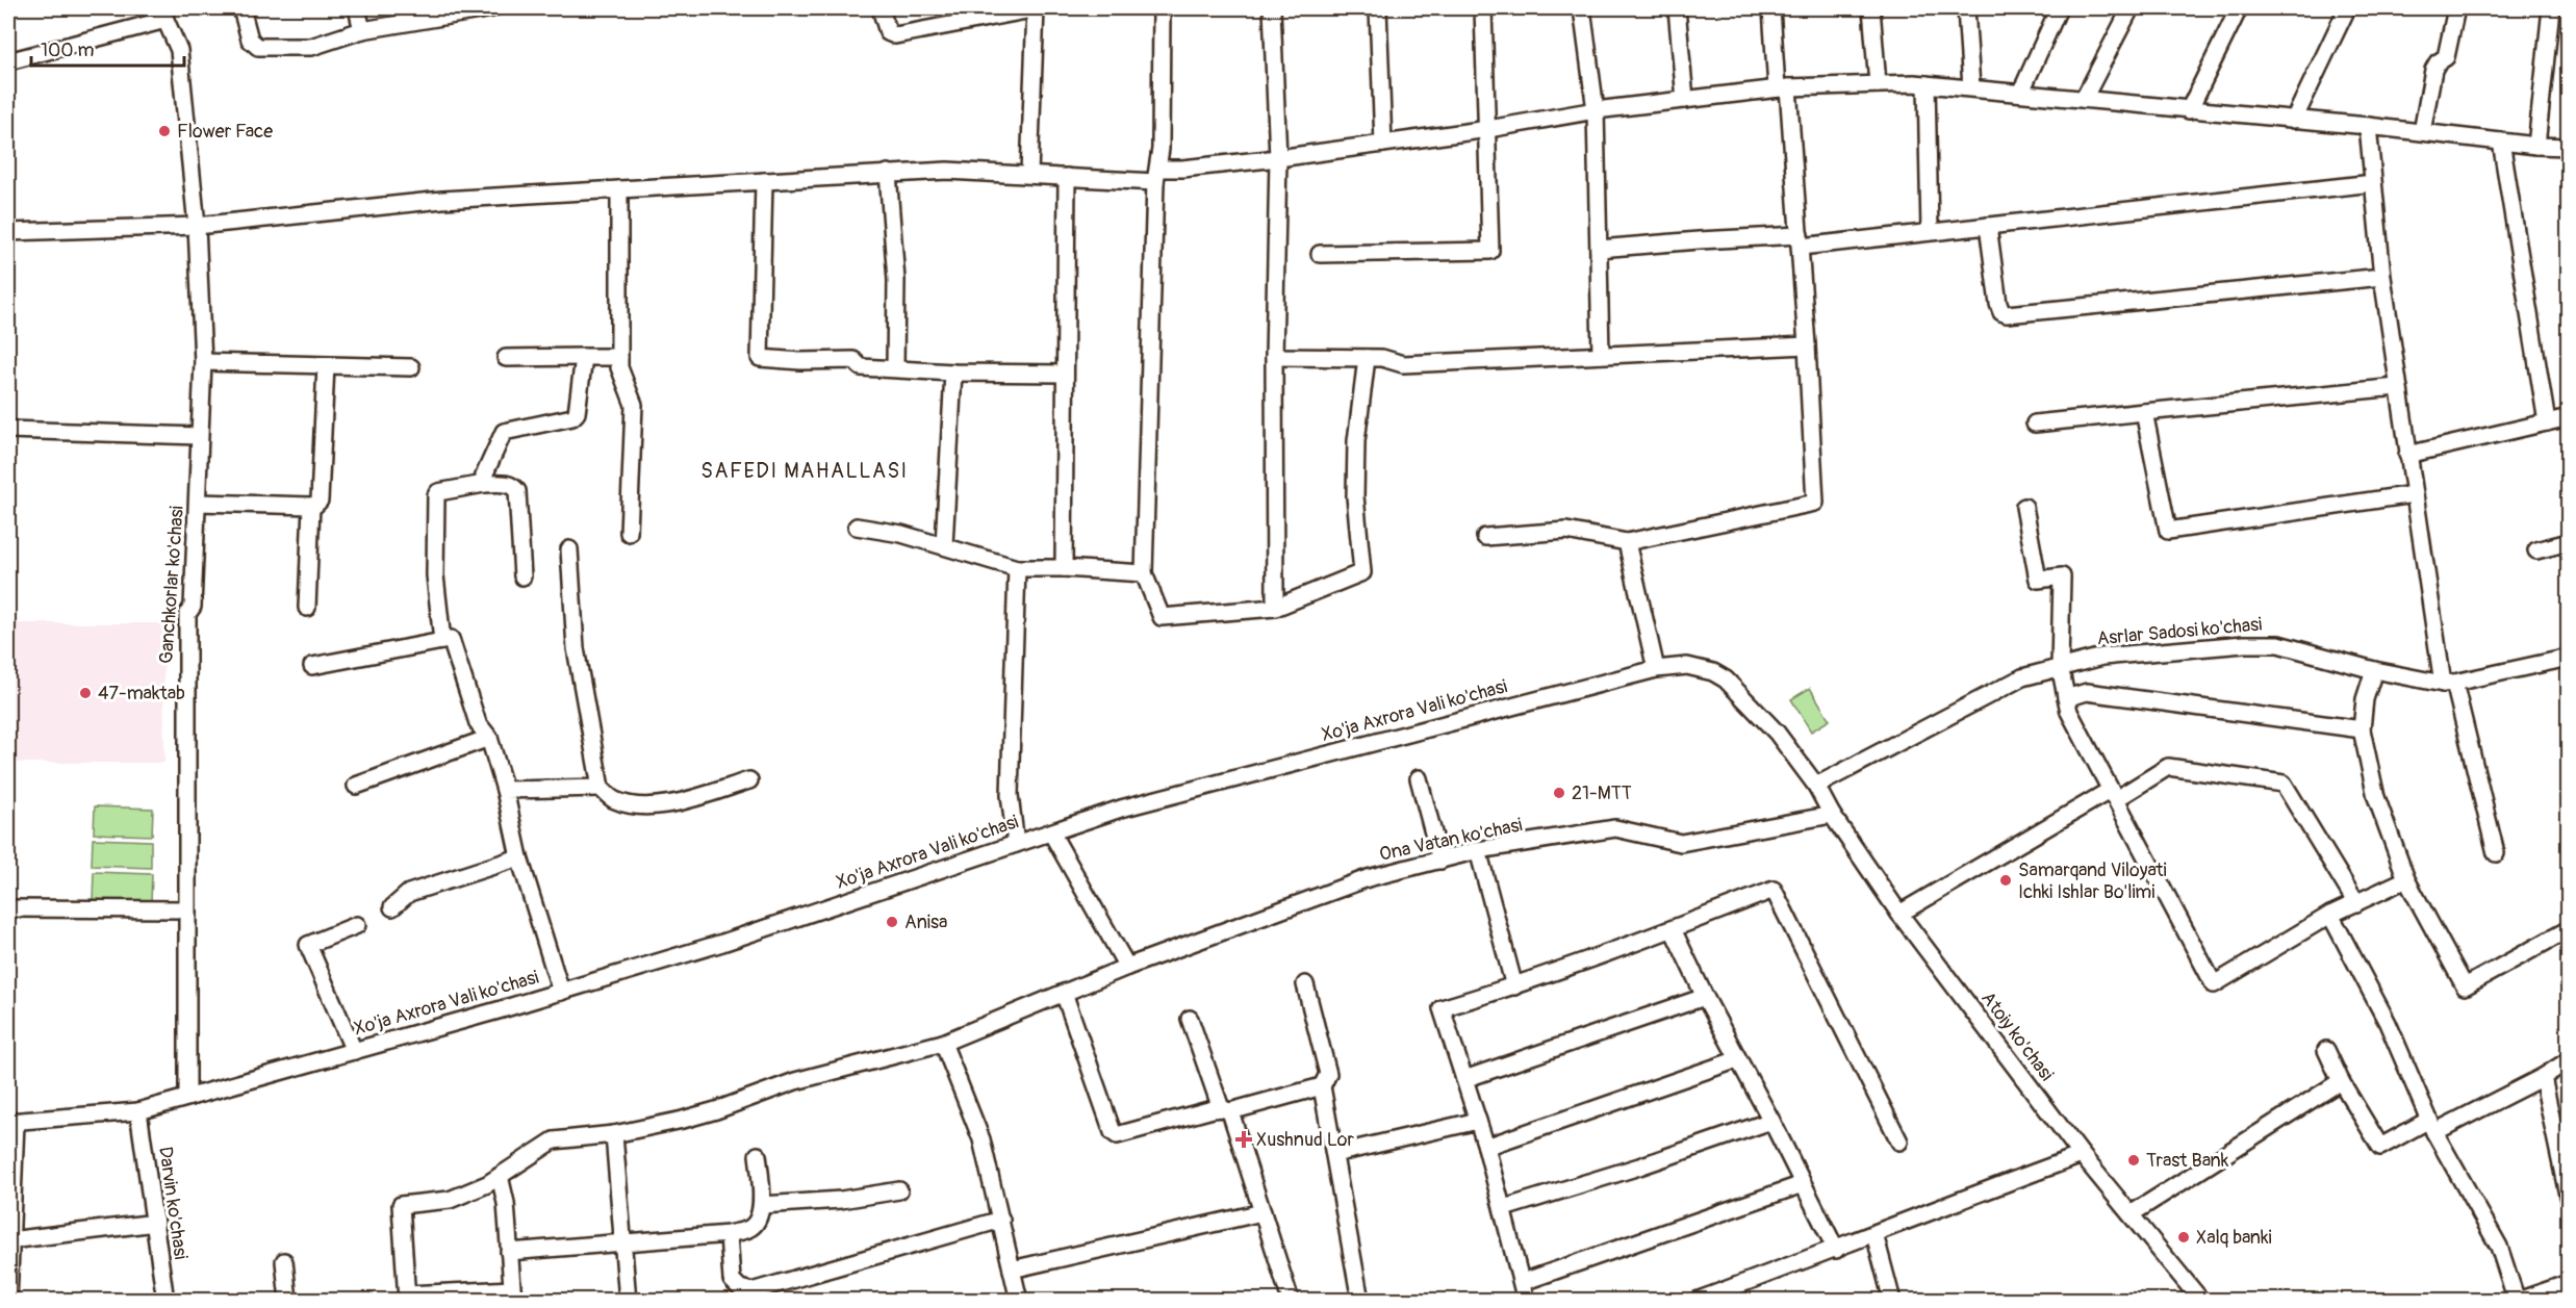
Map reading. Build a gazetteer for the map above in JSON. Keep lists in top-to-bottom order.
{
  "streets": {
    "street": [
      "Ganchkorlar ko'chasi",
      "Asrlar Sadosi ko'chasi",
      "Xo'ja Axrora Vali ko'chasi",
      "Ona Vatan ko'chasi",
      "Atoiy ko'chasi",
      "Darvin ko'chasi"
    ]
  },
  "crossings": [
    ["Ganchkorlar ko'chasi", "Xo'ja Axrora Vali ko'chasi"],
    ["Asrlar Sadosi ko'chasi", "Xo'ja Axrora Vali ko'chasi"],
    ["Asrlar Sadosi ko'chasi", "Atoiy ko'chasi"],
    ["Xo'ja Axrora Vali ko'chasi", "Atoiy ko'chasi"],
    ["Xo'ja Axrora Vali ko'chasi", "Darvin ko'chasi"],
    ["Ona Vatan ko'chasi", "Atoiy ko'chasi"]
  ],
  "districts": ["SAFEDI MAHALLASI"],
  "places": {
    "other": [
      "Flower Face",
      "47-maktab",
      "21-MTT",
      "Samarqand Viloyati Ichki Ishlar Bo'limi",
      "Anisa",
      "Trast Bank",
      "Xalq banki"
    ],
    "health": ["Xushnud Lor"]
  },
  "scale_bar": "100 m"
}
